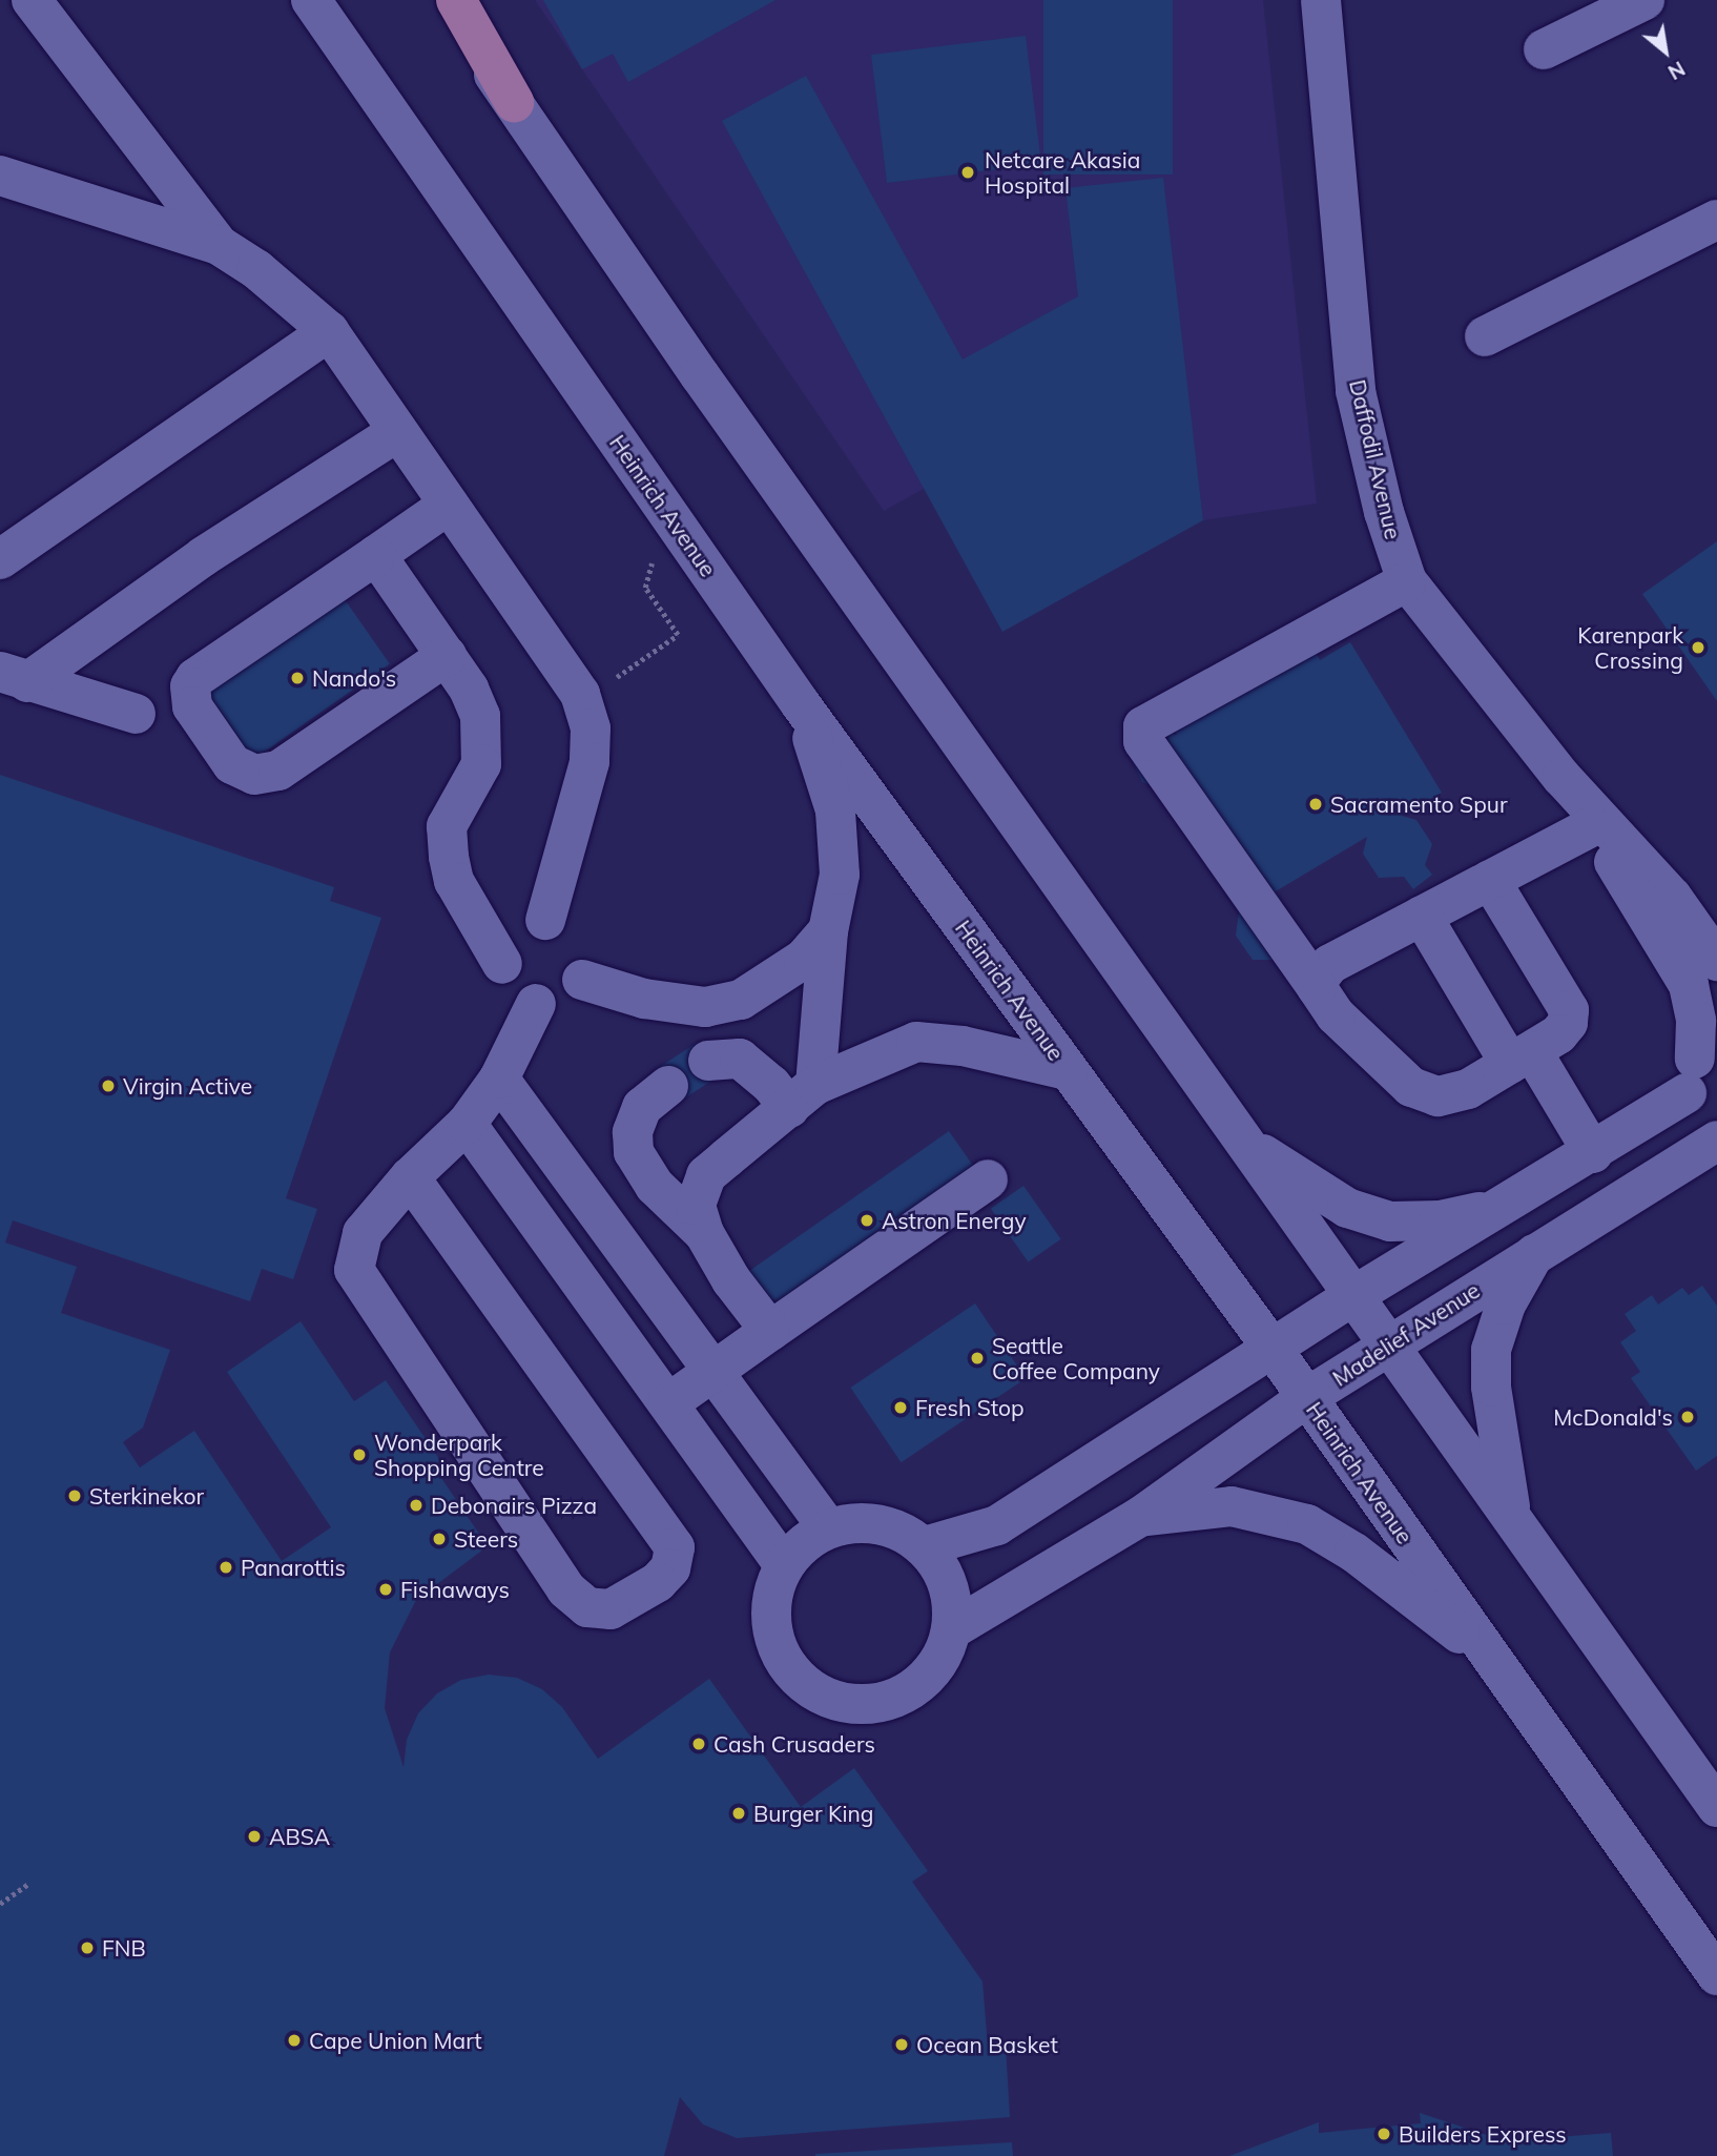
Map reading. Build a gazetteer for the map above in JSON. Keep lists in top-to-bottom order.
{
  "streets": {
    "street": ["Daffodil Avenue", "Heinrich Avenue", "Madelief Avenue"]
  },
  "crossings": [
    ["Daffodil Avenue", "Madelief Avenue"],
    ["Heinrich Avenue", "Madelief Avenue"]
  ],
  "places": [
    "Netcare Akasia Hospital",
    "Karenpark Crossing",
    "Nando's",
    "Sacramento Spur",
    "Virgin Active",
    "Astron Energy",
    "Seattle Coffee Company",
    "Fresh Stop",
    "McDonald's",
    "Wonderpark Shopping Centre",
    "Sterkinekor",
    "Debonairs Pizza",
    "Steers",
    "Panarottis",
    "Fishaways",
    "Cash Crusaders",
    "Burger King",
    "ABSA",
    "FNB",
    "Cape Union Mart",
    "Ocean Basket",
    "Builders Express"
  ],
  "north": "bottom right"
}
